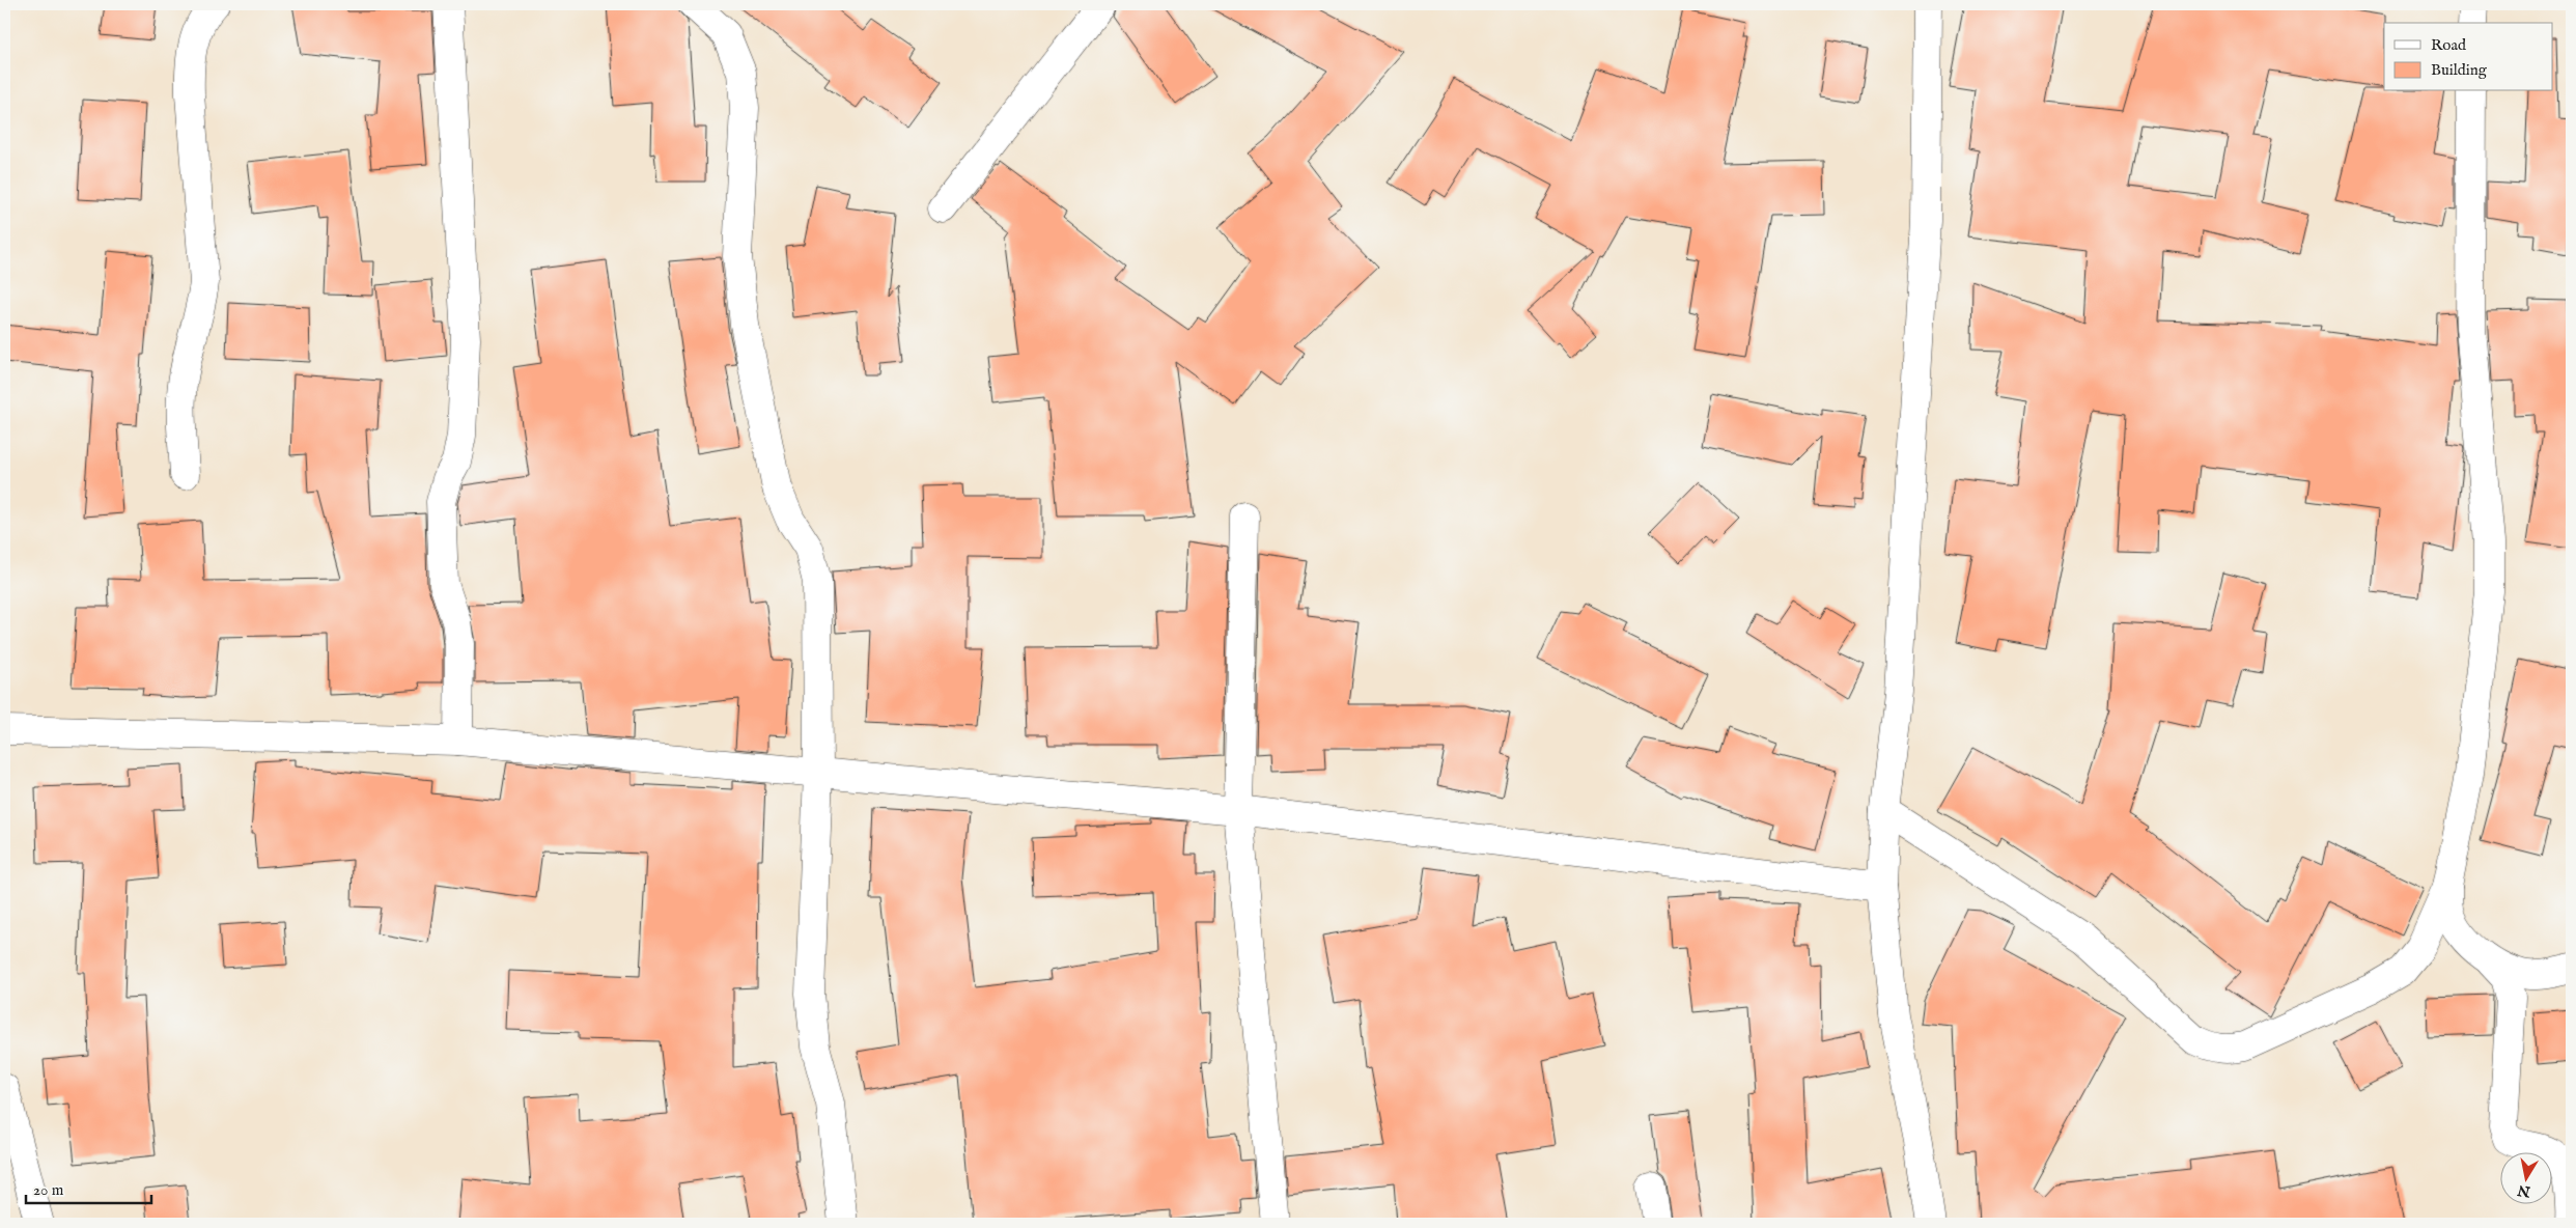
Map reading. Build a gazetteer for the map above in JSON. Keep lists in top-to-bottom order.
{
  "legend": ["Road", "Building"],
  "scale_bar": "20 m",
  "north": "bottom"
}
